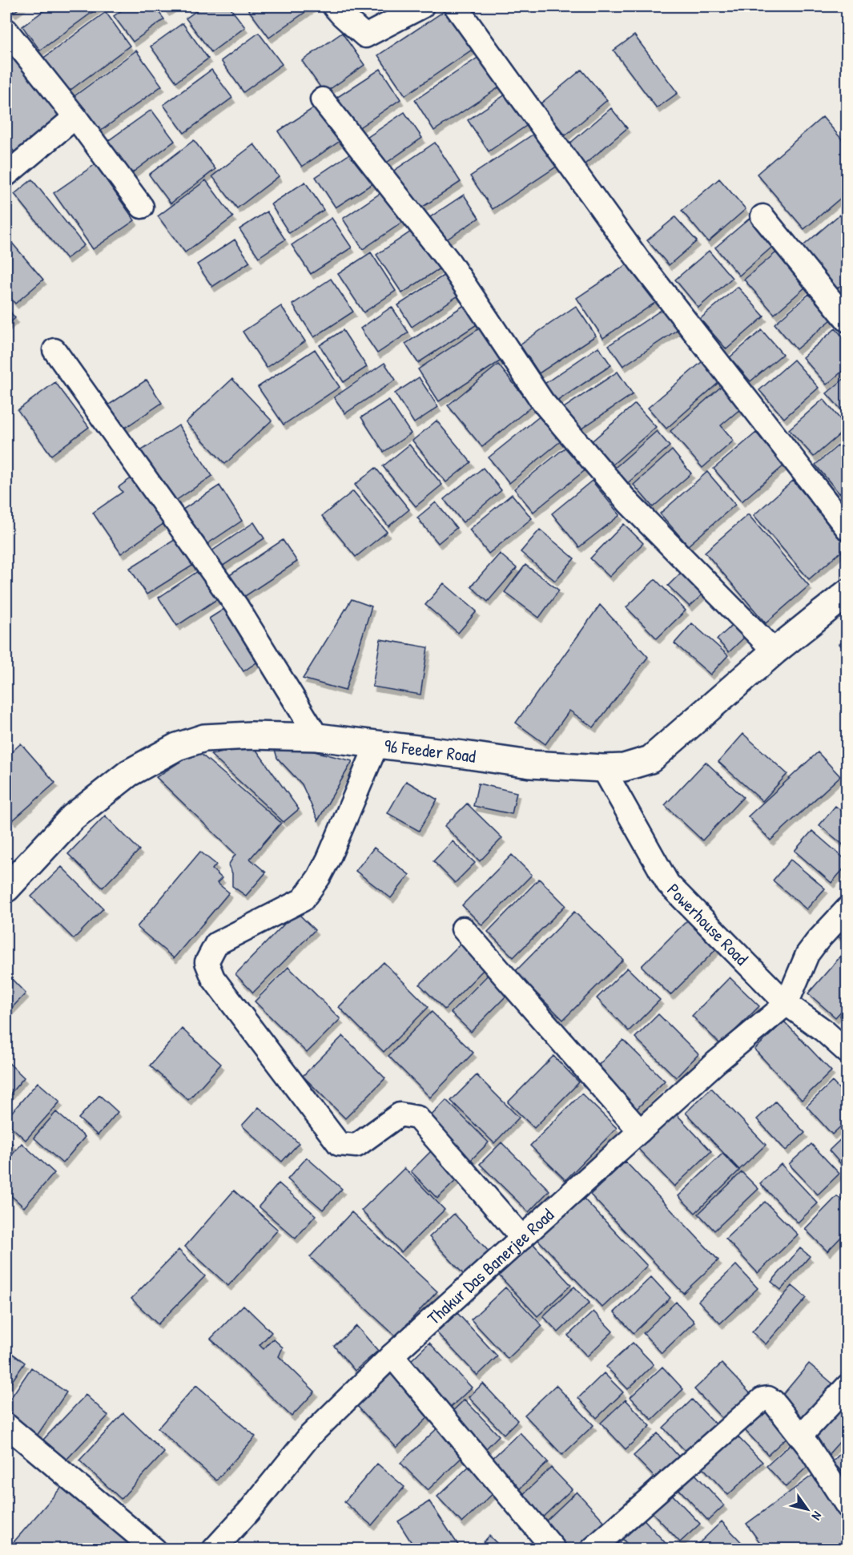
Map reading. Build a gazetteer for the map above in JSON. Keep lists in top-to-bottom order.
{
  "streets": {
    "main road": ["96 Feeder Road"],
    "street": ["Powerhouse Road", "Thakur Das Banerjee Road"]
  },
  "crossings": [
    ["96 Feeder Road", "Powerhouse Road"],
    ["Powerhouse Road", "Thakur Das Banerjee Road"]
  ],
  "north": "bottom right"
}
